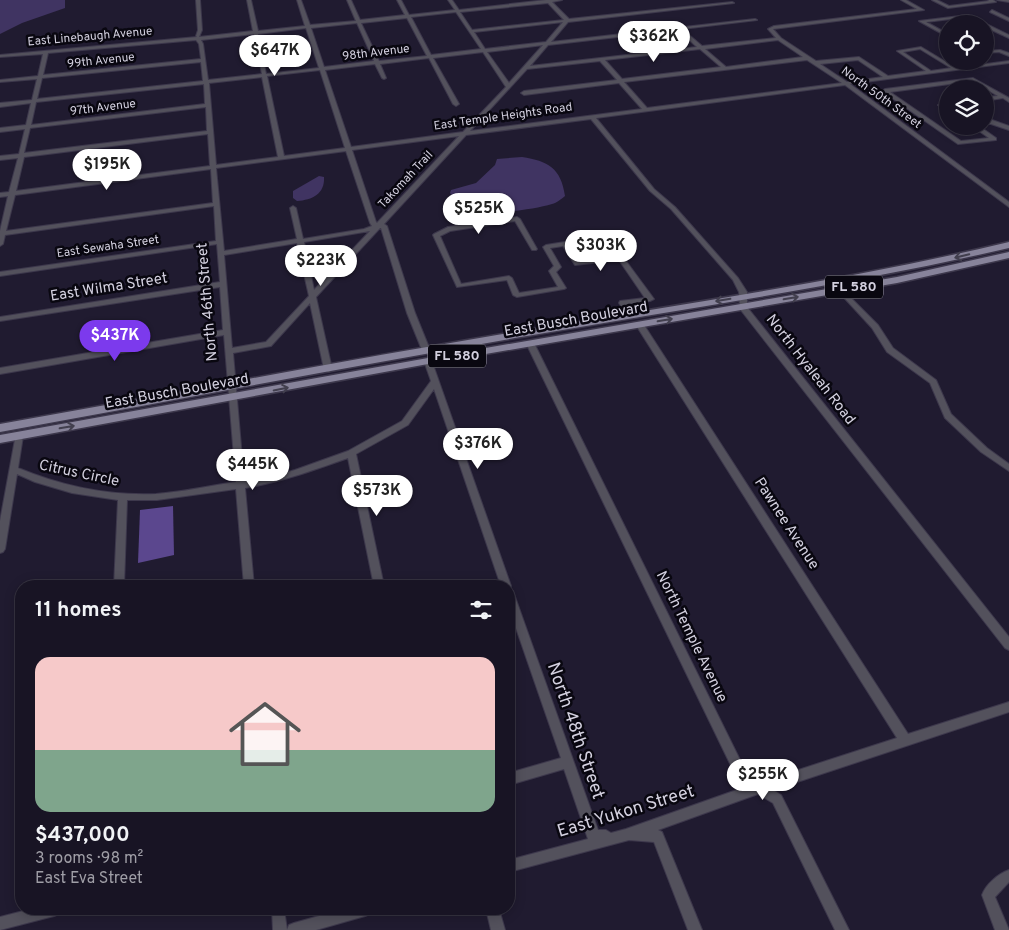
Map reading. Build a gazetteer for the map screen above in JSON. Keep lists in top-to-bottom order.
{
  "streets": {
    "main road": ["FL 580", "East Busch Boulevard"],
    "street": [
      "East Linebaugh Avenue",
      "98th Avenue",
      "99th Avenue",
      "North 50th Street",
      "97th Avenue",
      "East Temple Heights Road",
      "Takomah Trail",
      "East Sewaha Street",
      "East Wilma Street",
      "North 46th Street",
      "North Hyaleah Road",
      "Citrus Circle",
      "Pawnee Avenue",
      "North Temple Avenue",
      "North 48th Street",
      "East Yukon Street"
    ]
  },
  "crossings": [
    ["East Linebaugh Avenue", "North 46th Street"],
    ["98th Avenue", "Takomah Trail"],
    ["98th Avenue", "North 46th Street"],
    ["99th Avenue", "North 46th Street"],
    ["North 50th Street", "East Temple Heights Road"],
    ["97th Avenue", "North 46th Street"],
    ["East Temple Heights Road", "Takomah Trail"],
    ["East Temple Heights Road", "North 46th Street"],
    ["Takomah Trail", "North 46th Street"],
    ["East Sewaha Street", "North 46th Street"],
    ["East Wilma Street", "North 46th Street"],
    ["North 46th Street", "East Busch Boulevard"],
    ["North 46th Street", "Citrus Circle"],
    ["East Busch Boulevard", "North Hyaleah Road"],
    ["East Busch Boulevard", "Pawnee Avenue"],
    ["East Busch Boulevard", "North Temple Avenue"],
    ["Pawnee Avenue", "East Yukon Street"],
    ["North Temple Avenue", "East Yukon Street"],
    ["North 48th Street", "East Yukon Street"]
  ],
  "page": {
    "price": [
      "$362K",
      "$647K",
      "$195K",
      "$525K",
      "$303K",
      "$223K",
      "$437K",
      "$376K",
      "$445K",
      "$573K",
      "$255K"
    ],
    "heading": "11 homes",
    "list": [
      {
        "name": "$437,000",
        "note": "3 rooms · 98 m² · East Eva Street"
      }
    ]
  }
}
